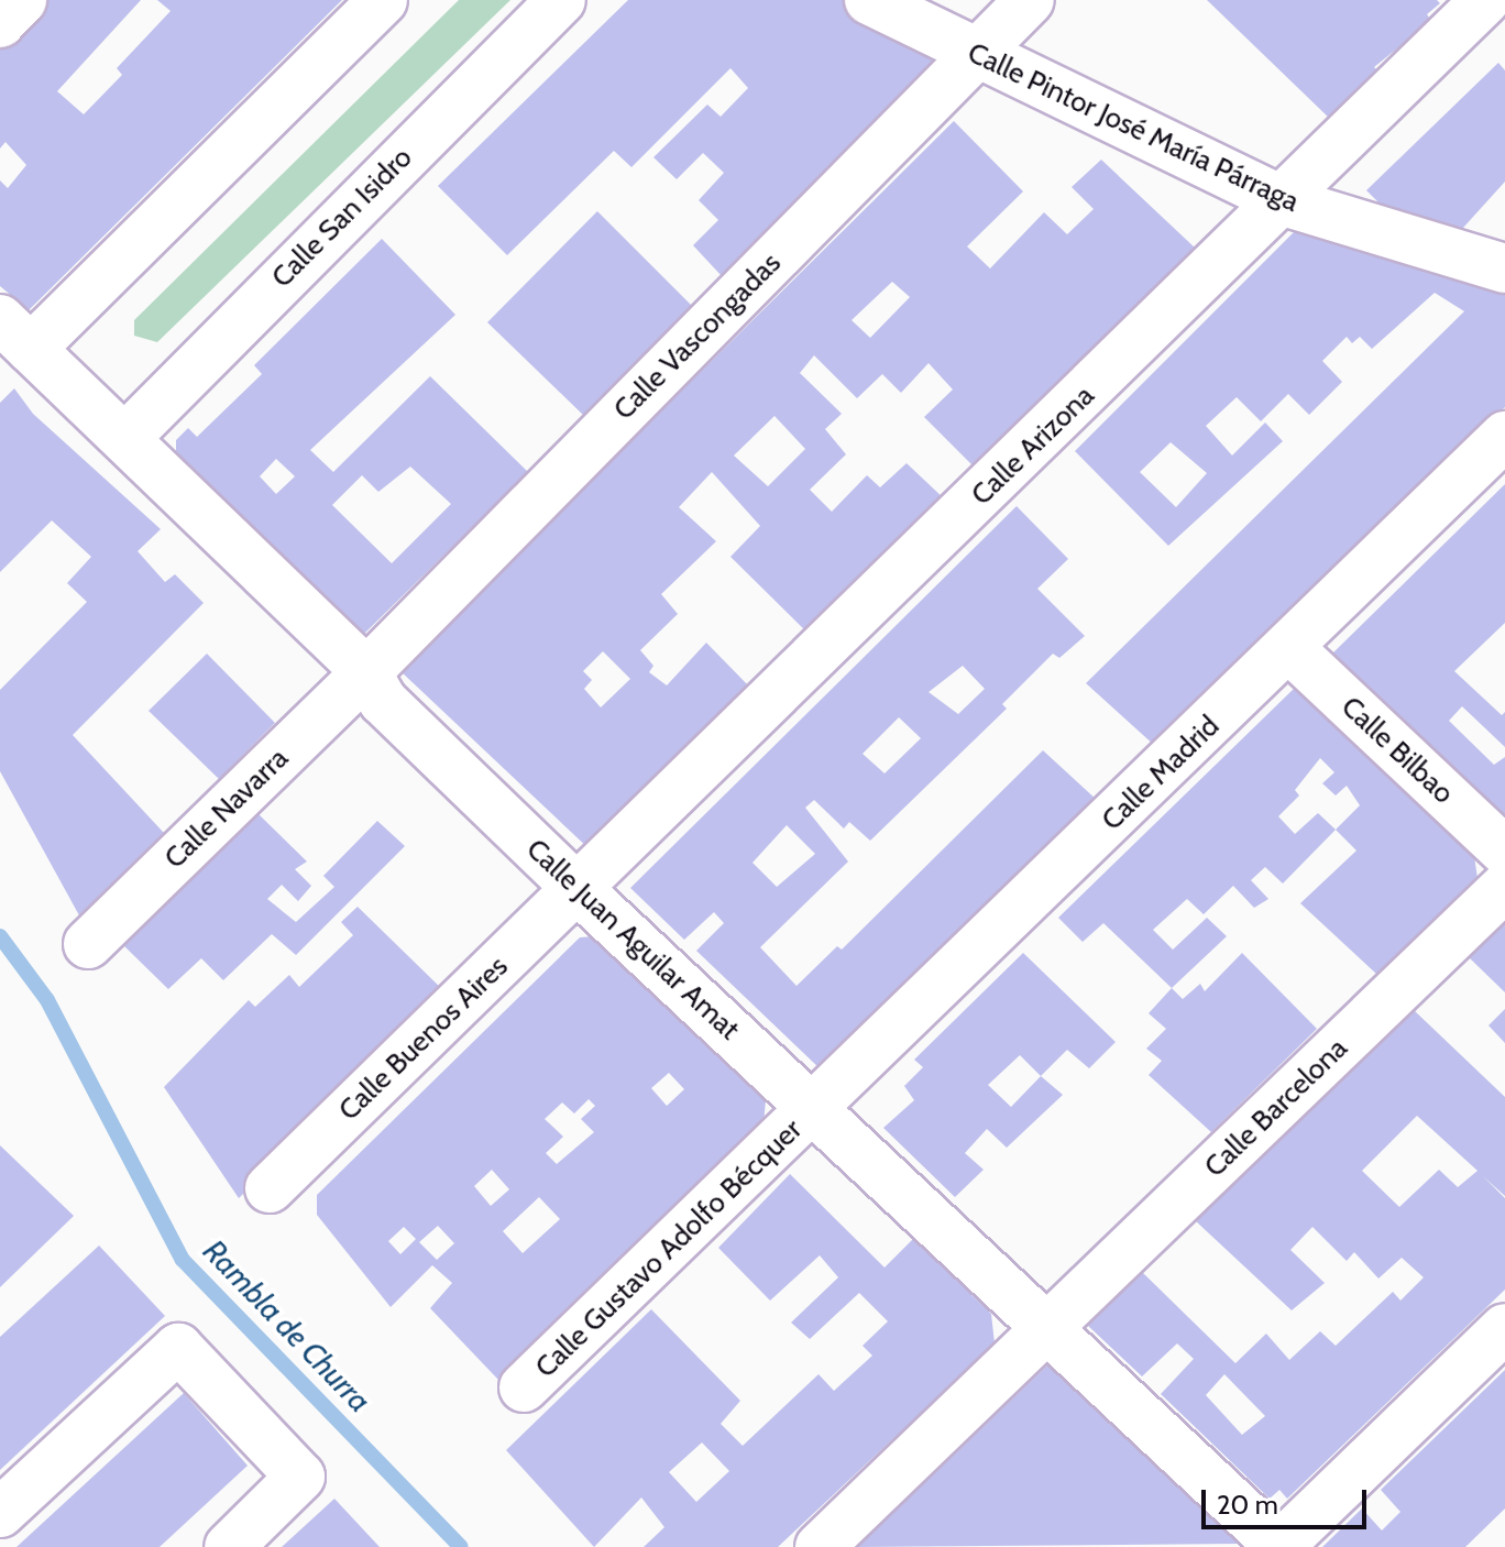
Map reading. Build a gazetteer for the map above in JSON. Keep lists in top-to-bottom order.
{
  "streets": {
    "street": [
      "Calle Pintor José María Párraga",
      "Calle San Isidro",
      "Calle Vascongadas",
      "Calle Arizona",
      "Calle Bilbao",
      "Calle Madrid",
      "Calle Navarra",
      "Calle Juan Aguilar Amat",
      "Calle Buenos Aires",
      "Calle Barcelona",
      "Calle Gustavo Adolfo Bécquer"
    ]
  },
  "crossings": [
    ["Calle Pintor José María Párraga", "Calle Vascongadas"],
    ["Calle Pintor José María Párraga", "Calle Arizona"],
    ["Calle San Isidro", "Calle Juan Aguilar Amat"],
    ["Calle Vascongadas", "Calle Navarra"],
    ["Calle Vascongadas", "Calle Juan Aguilar Amat"],
    ["Calle Arizona", "Calle Juan Aguilar Amat"],
    ["Calle Arizona", "Calle Buenos Aires"],
    ["Calle Bilbao", "Calle Madrid"],
    ["Calle Madrid", "Calle Juan Aguilar Amat"],
    ["Calle Madrid", "Calle Gustavo Adolfo Bécquer"],
    ["Calle Navarra", "Calle Juan Aguilar Amat"],
    ["Calle Juan Aguilar Amat", "Calle Buenos Aires"],
    ["Calle Juan Aguilar Amat", "Calle Barcelona"],
    ["Calle Juan Aguilar Amat", "Calle Gustavo Adolfo Bécquer"]
  ],
  "water": ["Rambla de Churra"],
  "scale_bar": "20 m"
}
